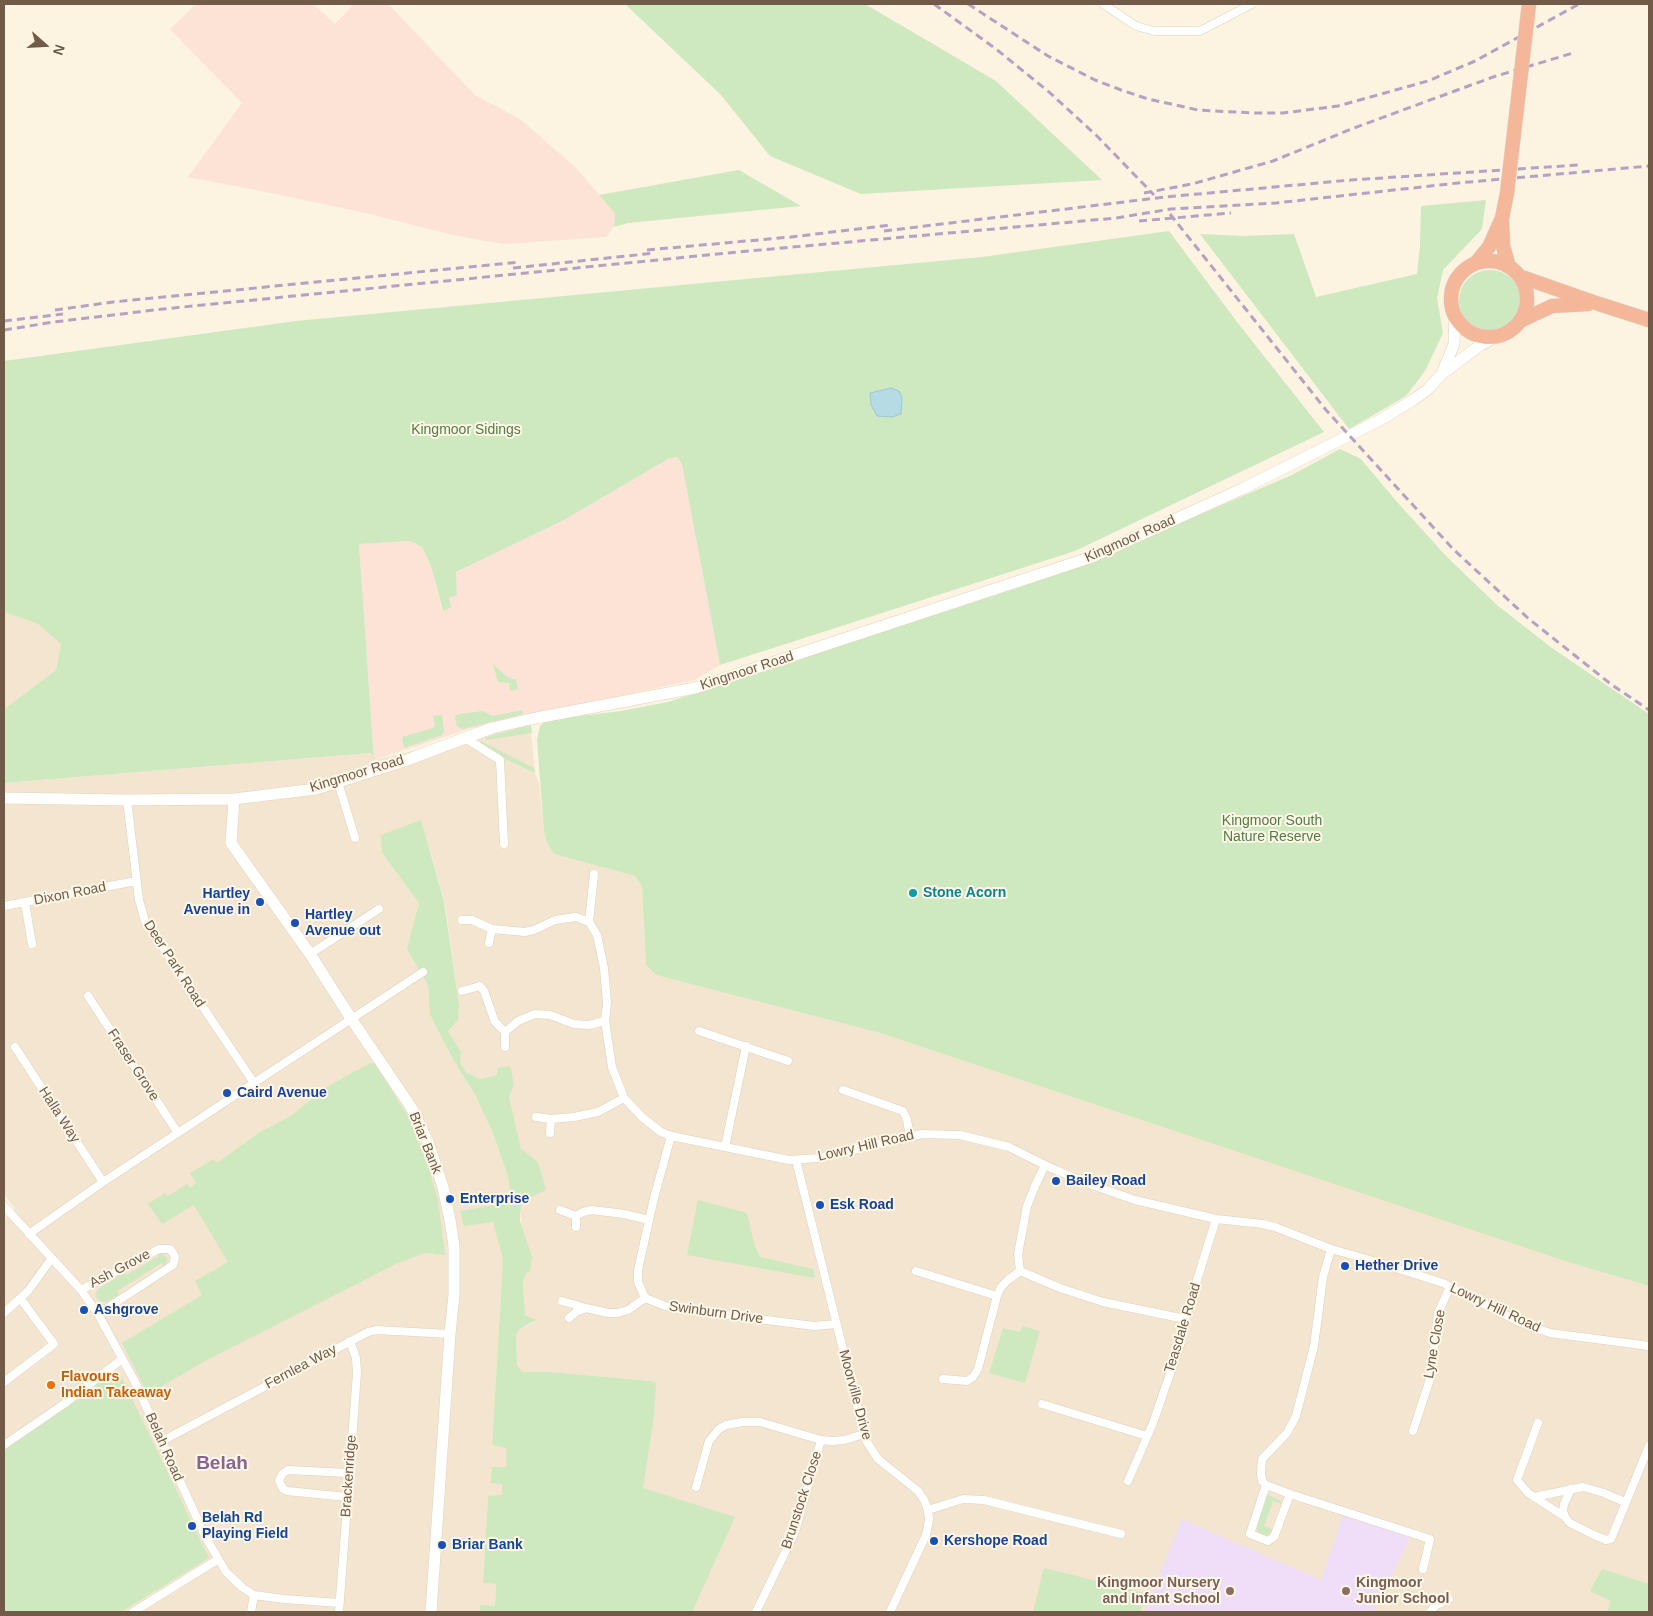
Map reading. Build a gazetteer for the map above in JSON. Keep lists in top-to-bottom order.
{
  "streets": {
    "street": [
      "Kingmoor Road",
      "Dixon Road",
      "Deer Park Road",
      "Fraser Grove",
      "Halla Way",
      "Briar Bank",
      "Lowry Hill Road",
      "Ash Grove",
      "Swinburn Drive",
      "Teasdale Road",
      "Lyne Close",
      "Fernlea Way",
      "Moorville Drive",
      "Belah Road",
      "Brackenridge",
      "Brunstock Close"
    ]
  },
  "crossings": [
    ["Kingmoor Road", "Deer Park Road"],
    ["Kingmoor Road", "Briar Bank"],
    ["Dixon Road", "Deer Park Road"],
    ["Briar Bank", "Fernlea Way"],
    ["Lowry Hill Road", "Teasdale Road"],
    ["Lowry Hill Road", "Lyne Close"],
    ["Ash Grove", "Belah Road"],
    ["Swinburn Drive", "Moorville Drive"],
    ["Fernlea Way", "Belah Road"],
    ["Fernlea Way", "Brackenridge"],
    ["Moorville Drive", "Brunstock Close"],
    ["Belah Road", "Brackenridge"]
  ],
  "districts": ["Belah"],
  "parks": ["Kingmoor Sidings", "Kingmoor South Nature Reserve"],
  "places": [
    "Stone Acorn",
    "Hartley Avenue in",
    "Hartley Avenue out",
    "Caird Avenue",
    "Bailey Road",
    "Enterprise",
    "Esk Road",
    "Hether Drive",
    "Ashgrove",
    "Flavours Indian Takeaway",
    "Belah Rd Playing Field",
    "Kershope Road",
    "Briar Bank",
    "Kingmoor Nursery and Infant School",
    "Kingmoor Junior School"
  ],
  "north": "right"
}
